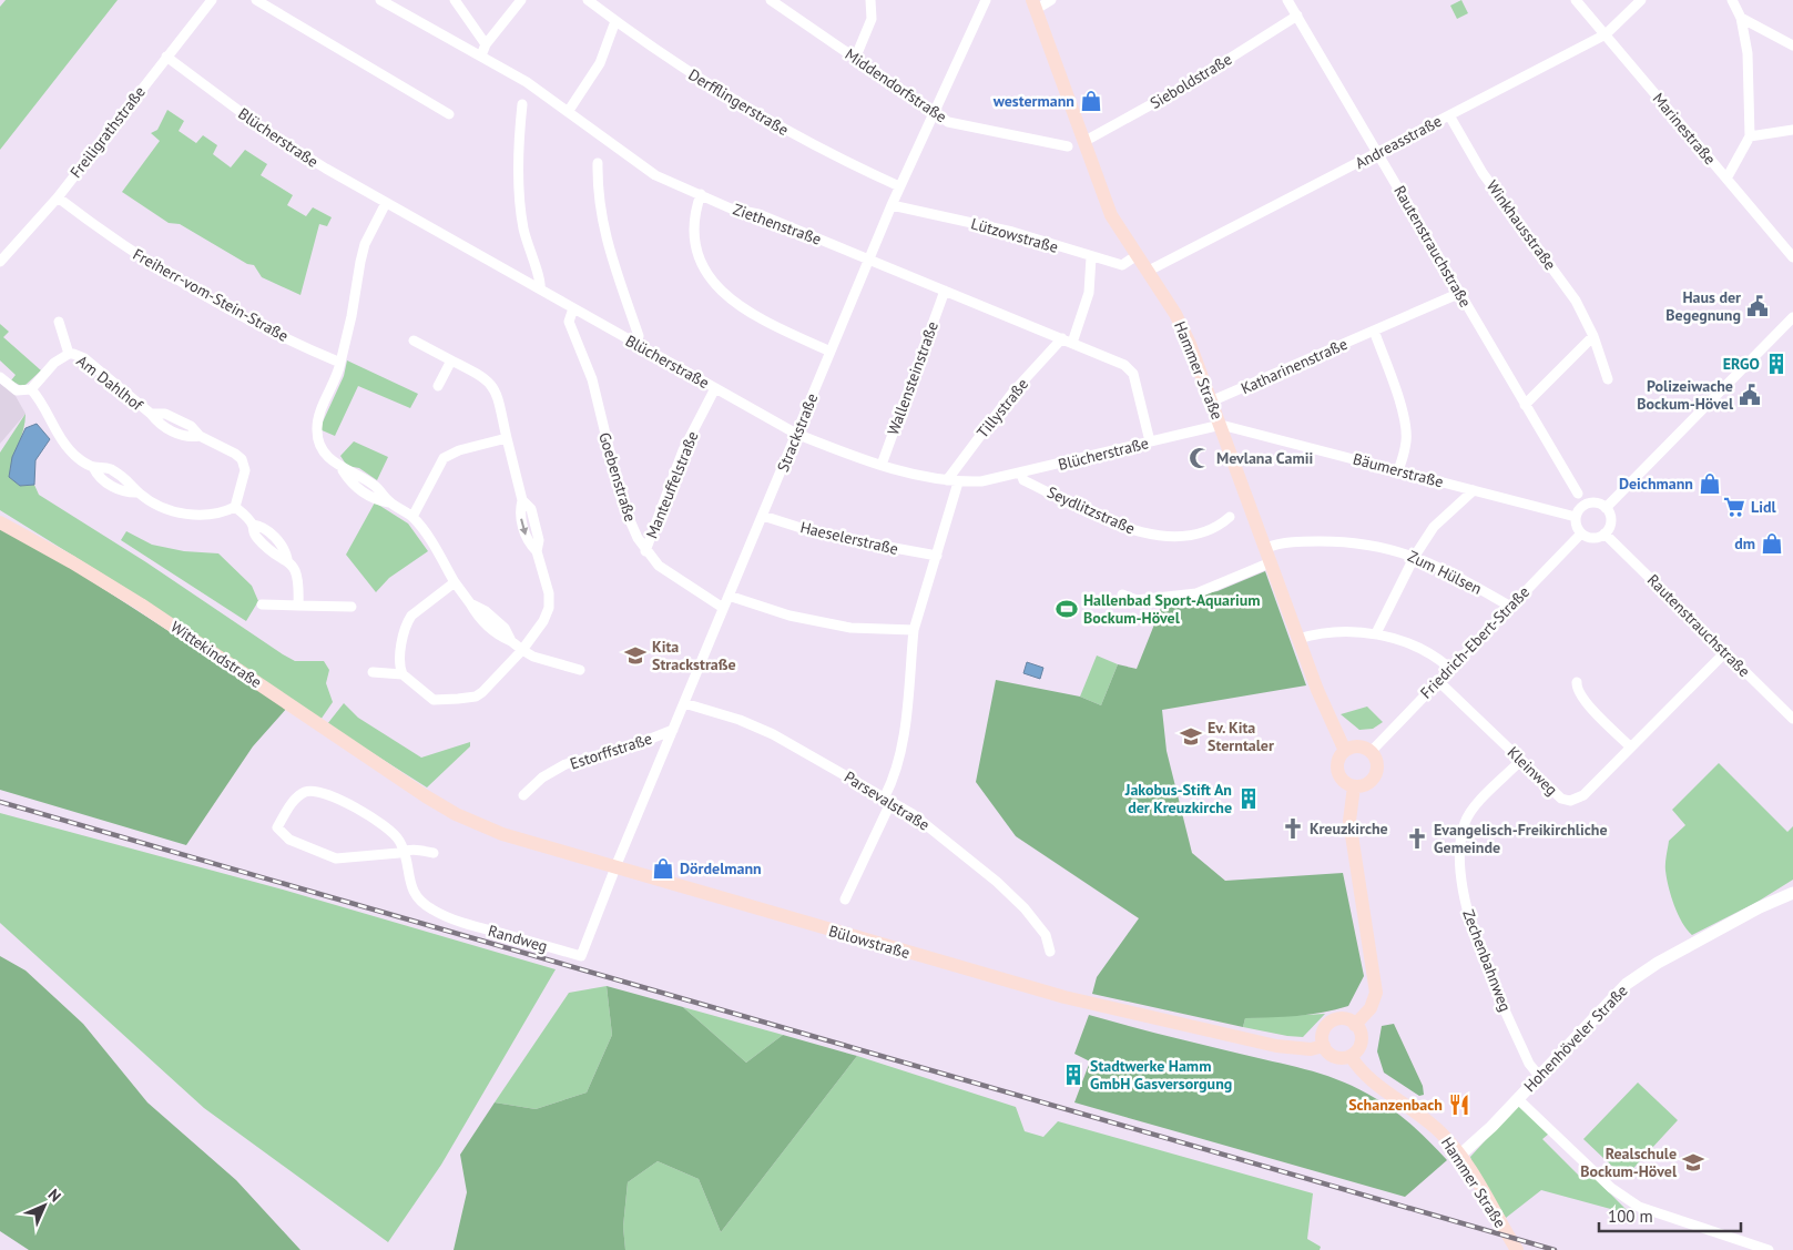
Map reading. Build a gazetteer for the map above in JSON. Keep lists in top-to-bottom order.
{
  "streets": {
    "main road": ["Hammer Straße", "Wittekindstraße", "Bülowstraße"],
    "street": [
      "Sieboldstraße",
      "Middendorfstraße",
      "Derfflingerstraße",
      "Marinestraße",
      "Freiligrathstraße",
      "Blücherstraße",
      "Andreasstraße",
      "Ziethenstraße",
      "Winkhausstraße",
      "Lützowstraße",
      "Rautenstrauchstraße",
      "Freiherr-vom-Stein-Straße",
      "Katharinenstraße",
      "Wallensteinstraße",
      "Am Dahlhof",
      "Tillystraße",
      "Strackstraße",
      "Bäumerstraße",
      "Goebenstraße",
      "Manteuffelstraße",
      "Seydlitzstraße",
      "Haeselerstraße",
      "Zum Hülsen",
      "Friedrich-Ebert-Straße",
      "Estorffstraße",
      "Kleinweg",
      "Parsevalstraße",
      "Randweg",
      "Zechenbahnweg",
      "Hohenhöveler Straße"
    ]
  },
  "crossings": [
    ["Sieboldstraße", "Rautenstrauchstraße"],
    ["Sieboldstraße", "Hammer Straße"],
    ["Middendorfstraße", "Strackstraße"],
    ["Derfflingerstraße", "Strackstraße"],
    ["Marinestraße", "Andreasstraße"],
    ["Freiligrathstraße", "Blücherstraße"],
    ["Freiligrathstraße", "Freiherr-vom-Stein-Straße"],
    ["Blücherstraße", "Ziethenstraße"],
    ["Blücherstraße", "Hammer Straße"],
    ["Blücherstraße", "Wallensteinstraße"],
    ["Blücherstraße", "Tillystraße"],
    ["Blücherstraße", "Strackstraße"],
    ["Blücherstraße", "Bäumerstraße"],
    ["Blücherstraße", "Goebenstraße"],
    ["Blücherstraße", "Manteuffelstraße"],
    ["Blücherstraße", "Seydlitzstraße"],
    ["Andreasstraße", "Winkhausstraße"],
    ["Andreasstraße", "Rautenstrauchstraße"],
    ["Andreasstraße", "Hammer Straße"],
    ["Ziethenstraße", "Wallensteinstraße"],
    ["Ziethenstraße", "Tillystraße"],
    ["Ziethenstraße", "Strackstraße"],
    ["Lützowstraße", "Hammer Straße"],
    ["Lützowstraße", "Strackstraße"],
    ["Rautenstrauchstraße", "Katharinenstraße"],
    ["Rautenstrauchstraße", "Bäumerstraße"],
    ["Rautenstrauchstraße", "Friedrich-Ebert-Straße"],
    ["Rautenstrauchstraße", "Kleinweg"],
    ["Katharinenstraße", "Hammer Straße"],
    ["Hammer Straße", "Bäumerstraße"],
    ["Hammer Straße", "Zum Hülsen"],
    ["Hammer Straße", "Friedrich-Ebert-Straße"],
    ["Hammer Straße", "Bülowstraße"],
    ["Hammer Straße", "Hohenhöveler Straße"],
    ["Strackstraße", "Goebenstraße"],
    ["Strackstraße", "Haeselerstraße"],
    ["Strackstraße", "Estorffstraße"],
    ["Strackstraße", "Parsevalstraße"],
    ["Strackstraße", "Randweg"],
    ["Strackstraße", "Bülowstraße"],
    ["Bäumerstraße", "Friedrich-Ebert-Straße"],
    ["Goebenstraße", "Manteuffelstraße"],
    ["Zum Hülsen", "Friedrich-Ebert-Straße"],
    ["Friedrich-Ebert-Straße", "Kleinweg"],
    ["Wittekindstraße", "Bülowstraße"],
    ["Kleinweg", "Zechenbahnweg"],
    ["Randweg", "Bülowstraße"],
    ["Zechenbahnweg", "Hohenhöveler Straße"]
  ],
  "places": {
    "shop": [
      "westermann",
      "Deichmann",
      "dm",
      "Dördelmann"
    ],
    "public building": ["Haus der Begegnung", "Polizeiwache Bockum-Hövel"],
    "building": ["ERGO", "Jakobus-Stift An der Kreuzkirche", "Stadtwerke Hamm GmbH Gasversorgung"],
    "mosque": ["Mevlana Camii"],
    "supermarket": ["Lidl"],
    "sports": ["Hallenbad Sport-Aquarium Bockum-Hövel"],
    "school or university": ["Kita Strackstraße", "Ev. Kita Sterntaler", "Realschule Bockum-Hövel"],
    "church": ["Kreuzkirche", "Evangelisch-Freikirchliche Gemeinde"],
    "restaurant": ["Schanzenbach"]
  },
  "scale_bar": "100 m",
  "north": "top right"
}
